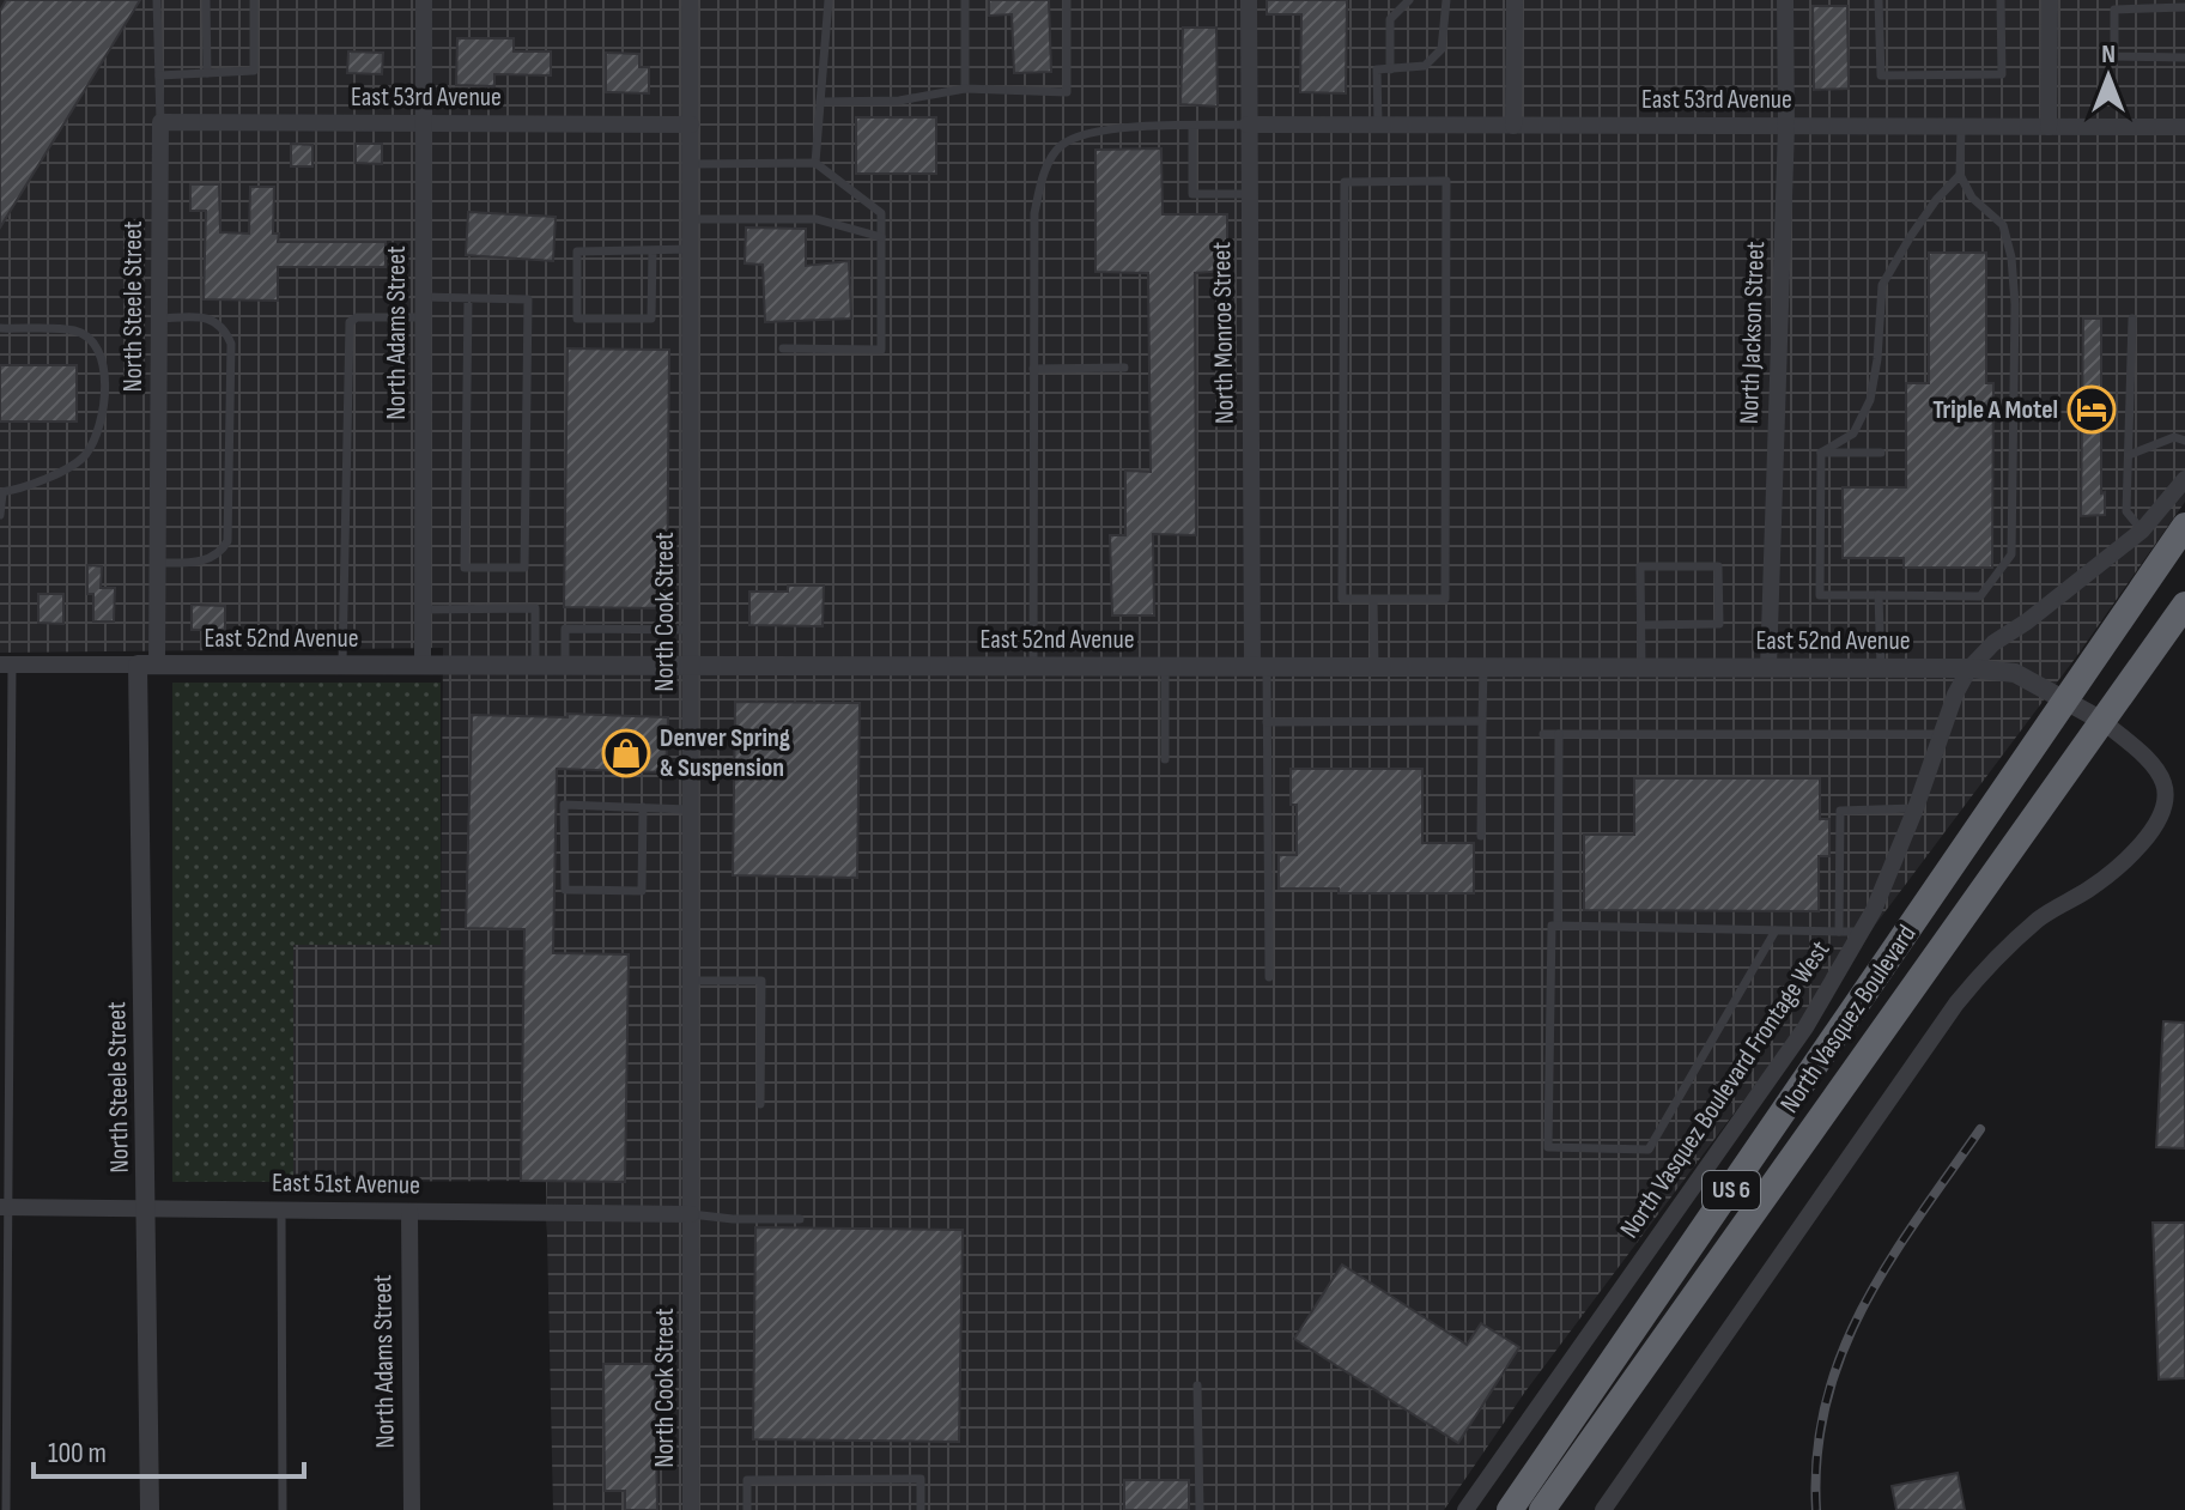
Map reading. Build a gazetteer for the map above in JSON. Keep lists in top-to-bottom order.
{
  "streets": {
    "highway": ["North Vasquez Boulevard", "US 6"],
    "street": [
      "East 53rd Avenue",
      "North Steele Street",
      "North Adams Street",
      "North Monroe Street",
      "North Jackson Street",
      "North Cook Street",
      "East 52nd Avenue",
      "North Vasquez Boulevard Frontage West",
      "East 51st Avenue"
    ]
  },
  "crossings": [
    ["East 53rd Avenue", "North Steele Street"],
    ["East 53rd Avenue", "North Adams Street"],
    ["East 53rd Avenue", "North Monroe Street"],
    ["East 53rd Avenue", "North Jackson Street"],
    ["East 53rd Avenue", "North Cook Street"],
    ["North Steele Street", "East 52nd Avenue"],
    ["North Steele Street", "East 51st Avenue"],
    ["North Adams Street", "East 52nd Avenue"],
    ["North Adams Street", "East 51st Avenue"],
    ["North Monroe Street", "East 52nd Avenue"],
    ["North Jackson Street", "East 52nd Avenue"],
    ["North Cook Street", "East 52nd Avenue"],
    ["North Cook Street", "East 51st Avenue"],
    ["East 52nd Avenue", "North Vasquez Boulevard"],
    ["East 52nd Avenue", "North Vasquez Boulevard Frontage West"]
  ],
  "places": {
    "hotel": ["Triple A Motel"],
    "shop": ["Denver Spring & Suspension"]
  },
  "scale_bar": "100 m",
  "north": "top"
}
